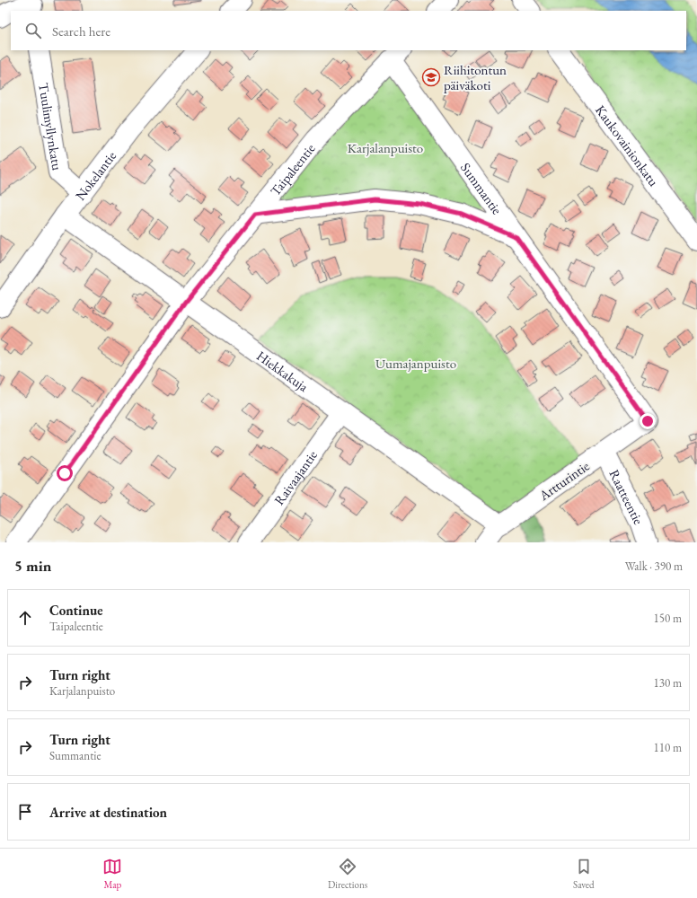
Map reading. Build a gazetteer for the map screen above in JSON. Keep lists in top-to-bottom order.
{
  "streets": {
    "street": [
      "Tuulimyllynkatu",
      "Kaukovainionkatu",
      "Taipaleentie",
      "Nokelantie",
      "Summantie",
      "Hiekkakuja",
      "Raivaajantie",
      "Artturintie",
      "Raatteentie"
    ]
  },
  "crossings": [
    ["Tuulimyllynkatu", "Nokelantie"],
    ["Taipaleentie", "Summantie"],
    ["Taipaleentie", "Hiekkakuja"],
    ["Nokelantie", "Hiekkakuja"],
    ["Summantie", "Artturintie"],
    ["Hiekkakuja", "Raivaajantie"],
    ["Hiekkakuja", "Artturintie"],
    ["Artturintie", "Raatteentie"]
  ],
  "parks": ["Karjalanpuisto", "Uumajanpuisto"],
  "places": {
    "school or university": ["Riihitontun päiväkoti"]
  },
  "page": {
    "search": "Search here",
    "heading": ["5 min", "Walk · 390 m"],
    "list": [
      ["Continue", "Taipaleentie", "150 m"],
      ["Turn right", "Karjalanpuisto", "130 m"],
      ["Turn right", "Summantie", "110 m"],
      "Arrive at destination"
    ],
    "nav": ["Map", "Directions", "Saved"]
  }
}
